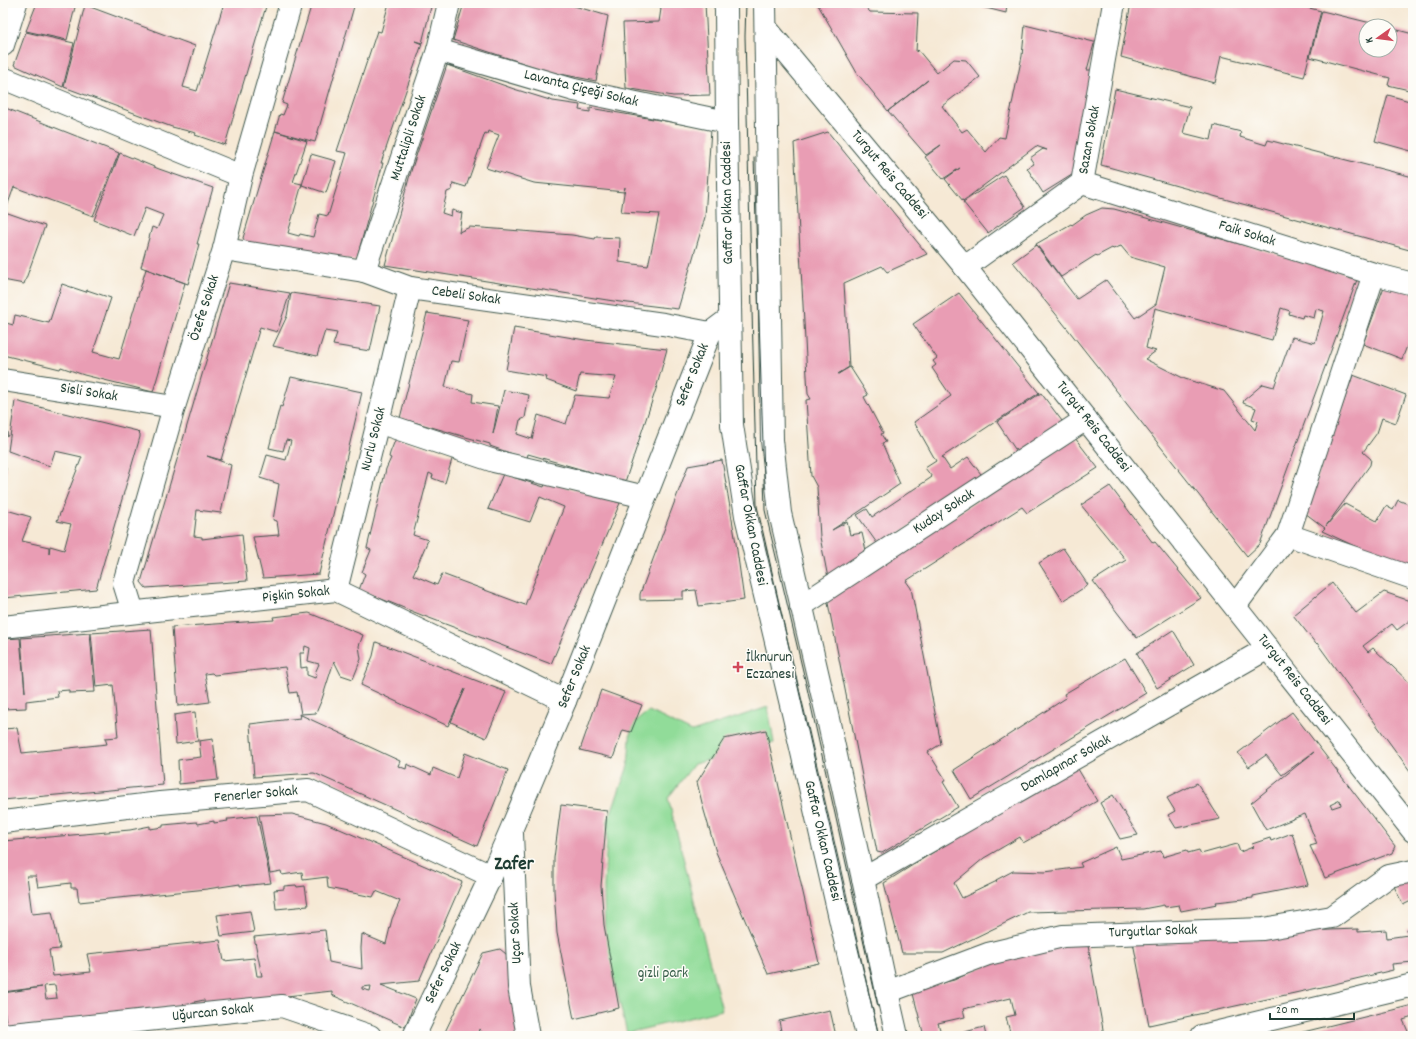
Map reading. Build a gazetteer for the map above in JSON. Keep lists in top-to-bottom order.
{
  "streets": {
    "street": [
      "Lavanta Çiçeği Sokak",
      "Muttalipli Sokak",
      "Sazan Sokak",
      "Turgut Reis Caddesi",
      "Gaffar Okkan Caddesi",
      "Faik Sokak",
      "Cebeli Sokak",
      "Özefe Sokak",
      "Sefer Sokak",
      "Sisli Sokak",
      "Nurlu Sokak",
      "Kuday Sokak",
      "Pişkin Sokak",
      "Damlapınar Sokak",
      "Fenerler Sokak",
      "Turgutlar Sokak",
      "Uçar Sokak",
      "Uğurcan Sokak"
    ]
  },
  "crossings": [
    ["Lavanta Çiçeği Sokak", "Muttalipli Sokak"],
    ["Lavanta Çiçeği Sokak", "Gaffar Okkan Caddesi"],
    ["Muttalipli Sokak", "Cebeli Sokak"],
    ["Sazan Sokak", "Turgut Reis Caddesi"],
    ["Sazan Sokak", "Faik Sokak"],
    ["Turgut Reis Caddesi", "Gaffar Okkan Caddesi"],
    ["Turgut Reis Caddesi", "Kuday Sokak"],
    ["Turgut Reis Caddesi", "Damlapınar Sokak"],
    ["Gaffar Okkan Caddesi", "Sefer Sokak"],
    ["Gaffar Okkan Caddesi", "Kuday Sokak"],
    ["Gaffar Okkan Caddesi", "Damlapınar Sokak"],
    ["Gaffar Okkan Caddesi", "Turgutlar Sokak"],
    ["Cebeli Sokak", "Özefe Sokak"],
    ["Cebeli Sokak", "Sefer Sokak"],
    ["Cebeli Sokak", "Nurlu Sokak"],
    ["Özefe Sokak", "Sisli Sokak"],
    ["Özefe Sokak", "Pişkin Sokak"],
    ["Sefer Sokak", "Pişkin Sokak"],
    ["Sefer Sokak", "Fenerler Sokak"],
    ["Sefer Sokak", "Uçar Sokak"],
    ["Nurlu Sokak", "Pişkin Sokak"]
  ],
  "districts": ["Zafer"],
  "parks": ["gizli park"],
  "places": {
    "health": ["İlknurun Eczanesi"]
  },
  "scale_bar": "20 m",
  "north": "left"
}
